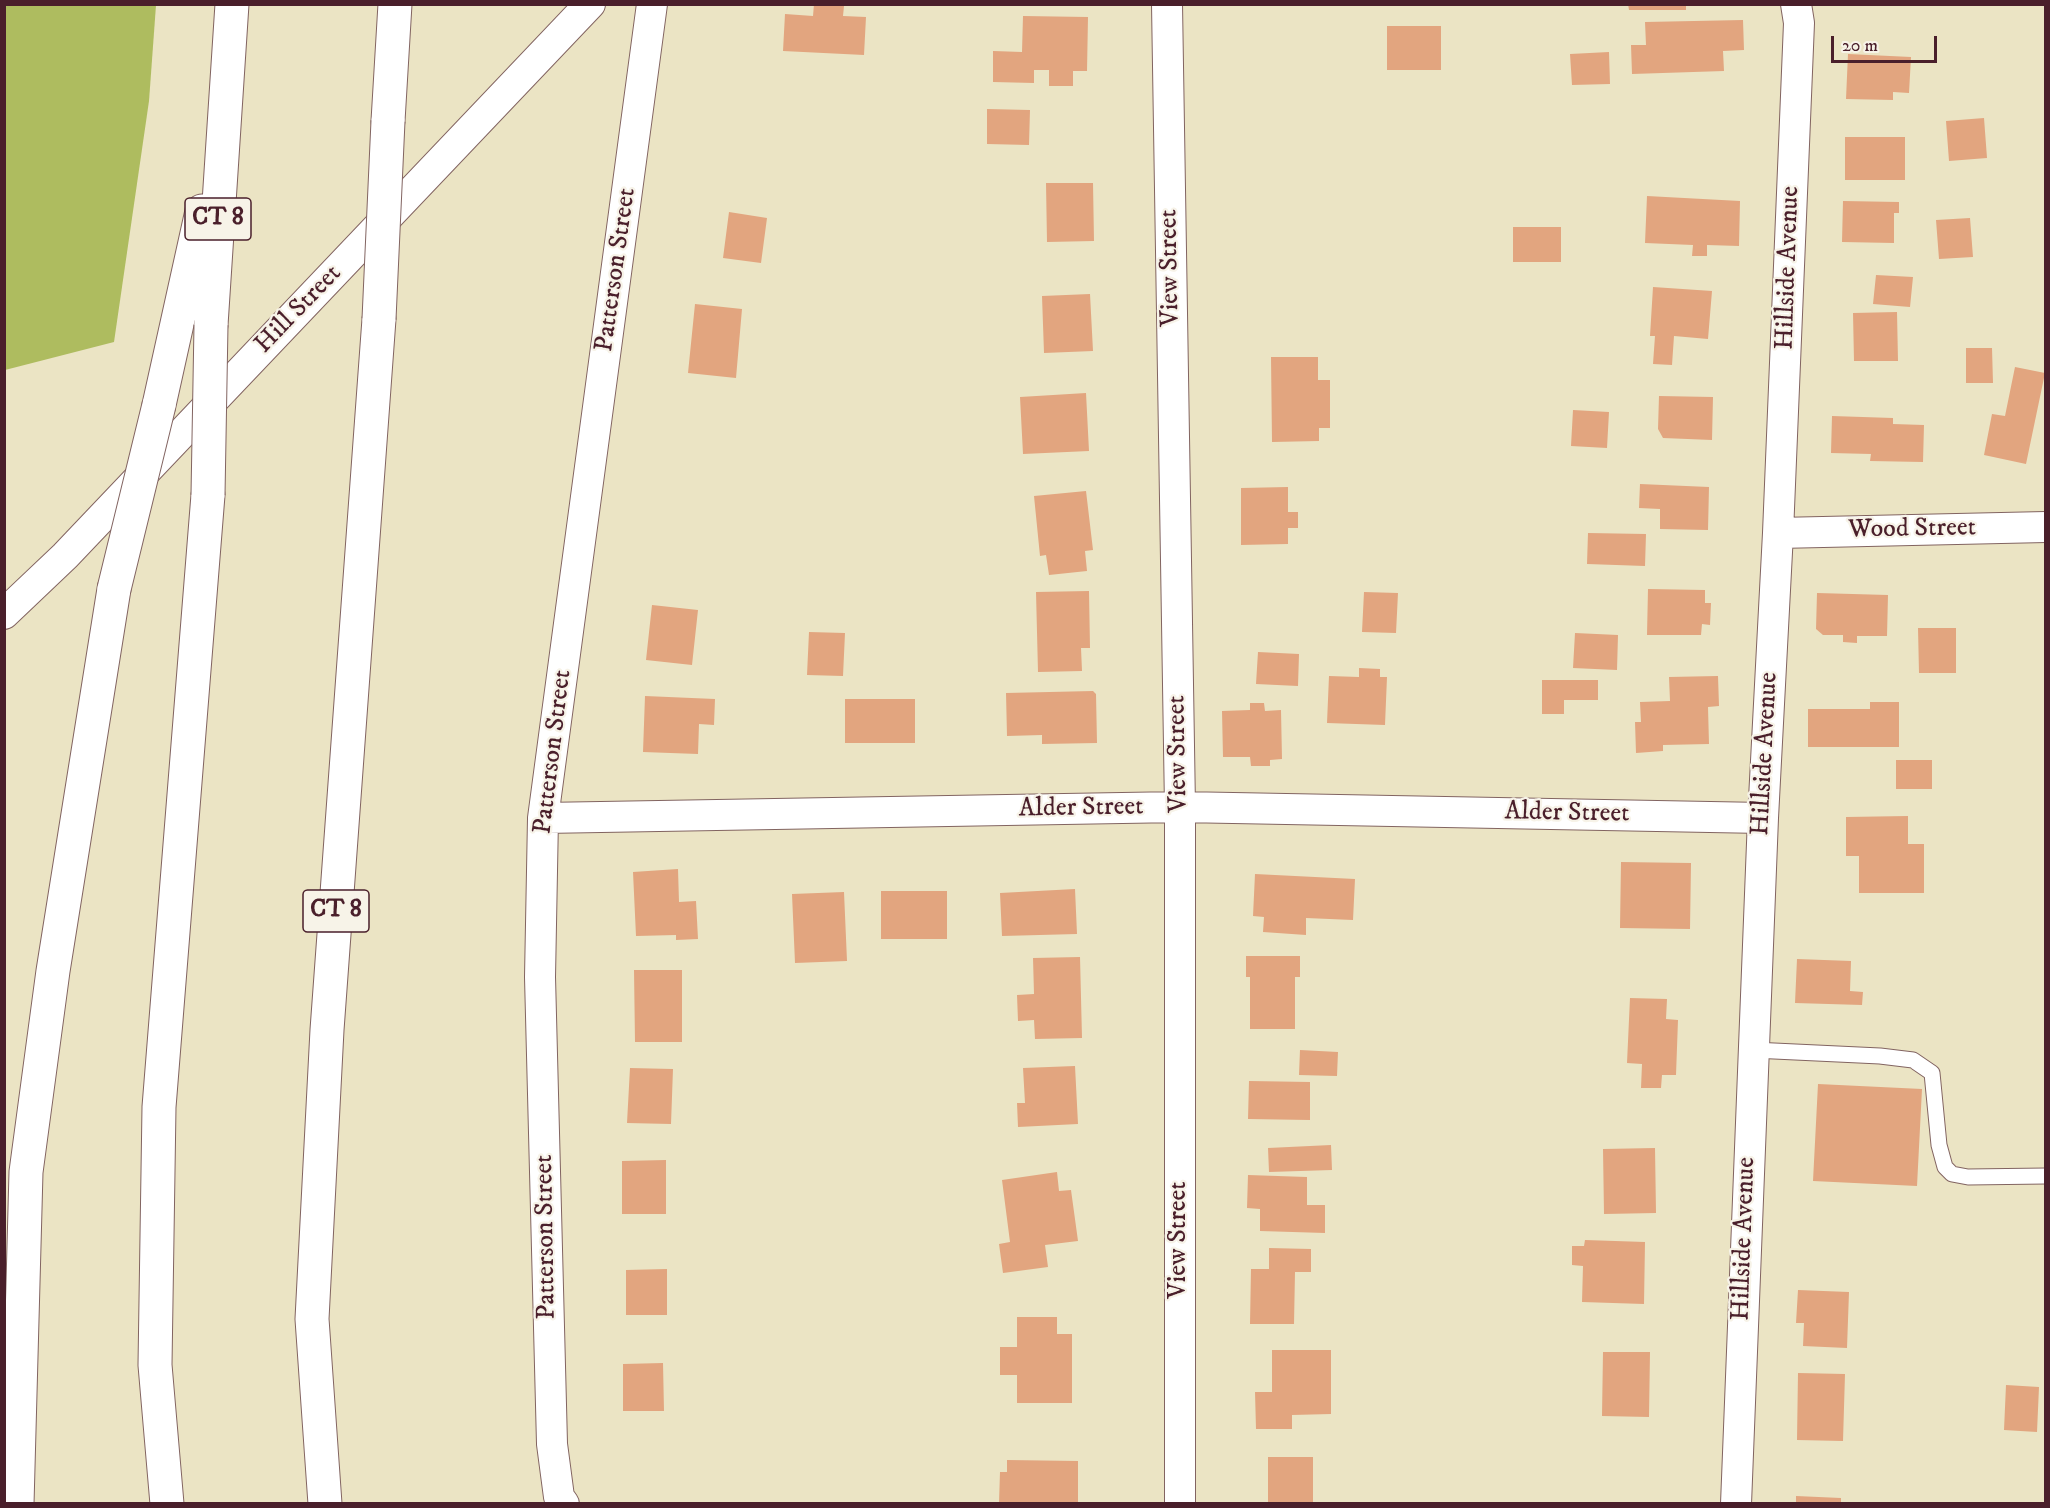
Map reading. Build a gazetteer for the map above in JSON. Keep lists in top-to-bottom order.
{
  "streets": {
    "highway": ["CT 8"],
    "street": [
      "View Street",
      "Hillside Avenue",
      "Patterson Street",
      "Hill Street",
      "Wood Street",
      "Alder Street"
    ]
  },
  "crossings": [
    ["View Street", "Alder Street"],
    ["Hillside Avenue", "Wood Street"],
    ["Hillside Avenue", "Alder Street"],
    ["Patterson Street", "Alder Street"]
  ],
  "scale_bar": "20 m"
}
